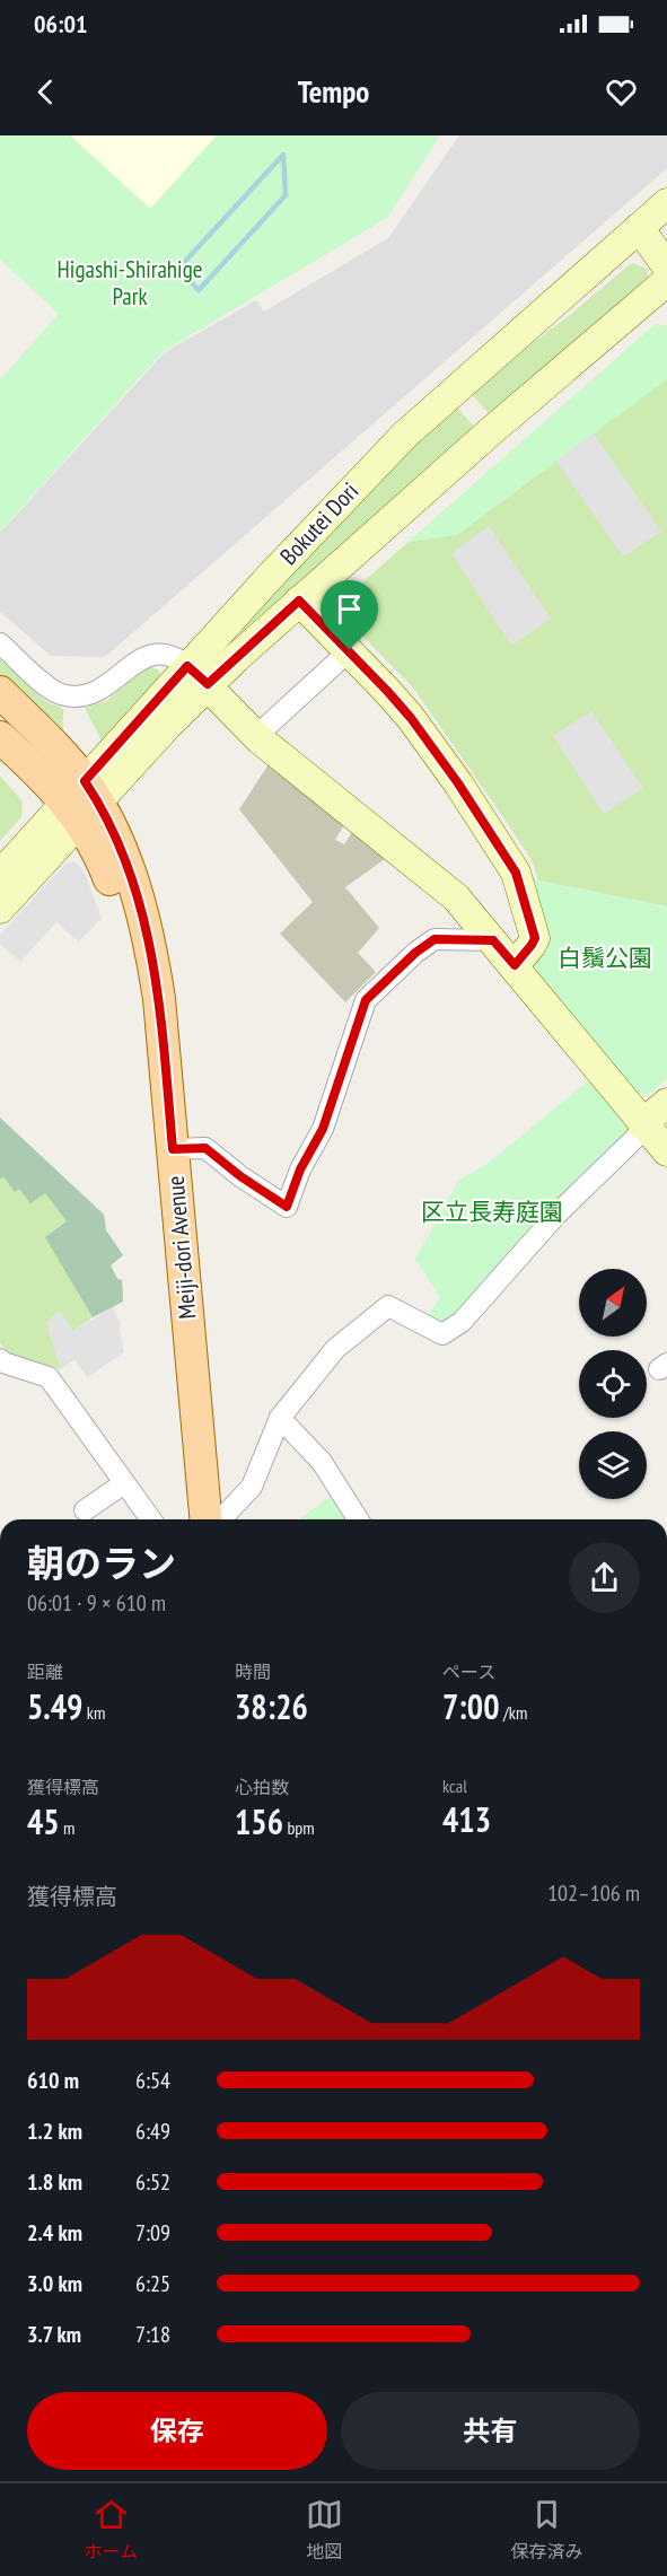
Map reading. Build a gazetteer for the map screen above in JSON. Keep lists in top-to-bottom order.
{
  "streets": {
    "main road": ["Bokutei Dori", "Meiji-dori Avenue"]
  },
  "crossings": [
    ["Bokutei Dori", "Meiji-dori Avenue"]
  ],
  "parks": ["Higashi-Shirahige Park", "白鬚公園", "区立長寿庭園"],
  "north": "top right",
  "page": {
    "status": "06:01",
    "header": "Tempo",
    "heading": ["朝のラン", "06:01 · 9 × 610 m"],
    "stats": [
      ["距離", "5.49 km"],
      ["時間", "38:26"],
      ["ペース", "7:00 /km"],
      ["獲得標高", "45 m"],
      ["心拍数", "156 bpm"],
      ["kcal", "413"]
    ],
    "chart": ["獲得標高", "102–106 m"],
    "list": [
      {
        "name": "610 m",
        "note": "6:54"
      },
      {
        "name": "1.2 km",
        "note": "6:49"
      },
      {
        "name": "1.8 km",
        "note": "6:52"
      },
      {
        "name": "2.4 km",
        "note": "7:09"
      },
      {
        "name": "3.0 km",
        "note": "6:25"
      },
      {
        "name": "3.7 km",
        "note": "7:18"
      }
    ],
    "buttons": ["保存", "共有"],
    "tabs": ["ホーム", "地図", "保存済み"]
  }
}
